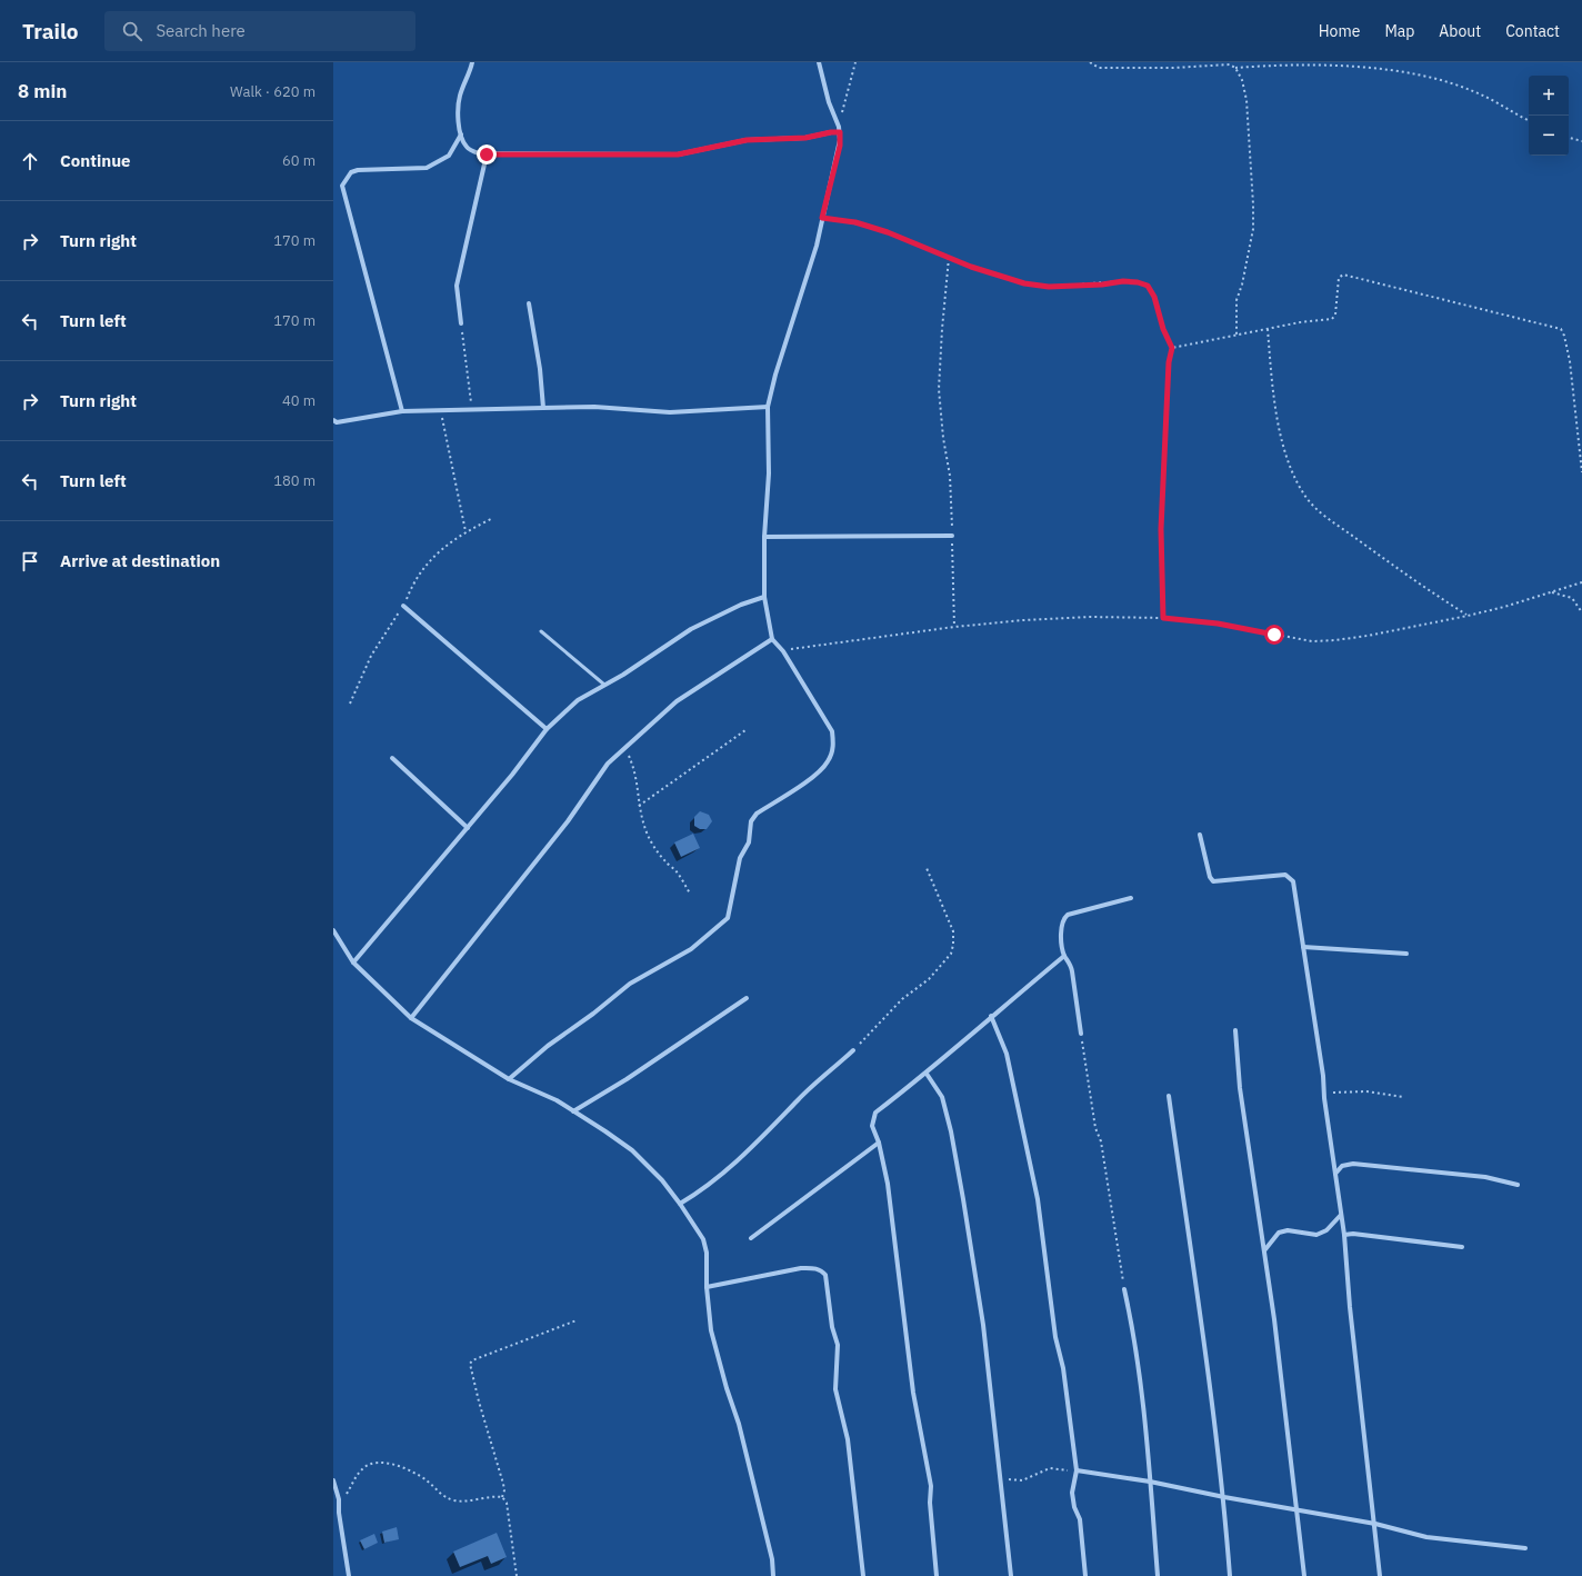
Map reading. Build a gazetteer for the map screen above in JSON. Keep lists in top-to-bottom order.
{
  "page": {
    "header": "Trailo",
    "search": "Search here",
    "nav": [
      "Home",
      "Map",
      "About",
      "Contact"
    ],
    "heading": ["8 min", "Walk · 620 m"],
    "map_buttons": ["+", "−"],
    "list": [
      ["Continue", "60 m"],
      ["Turn right", "170 m"],
      ["Turn left", "170 m"],
      ["Turn right", "40 m"],
      ["Turn left", "180 m"],
      "Arrive at destination"
    ]
  }
}
